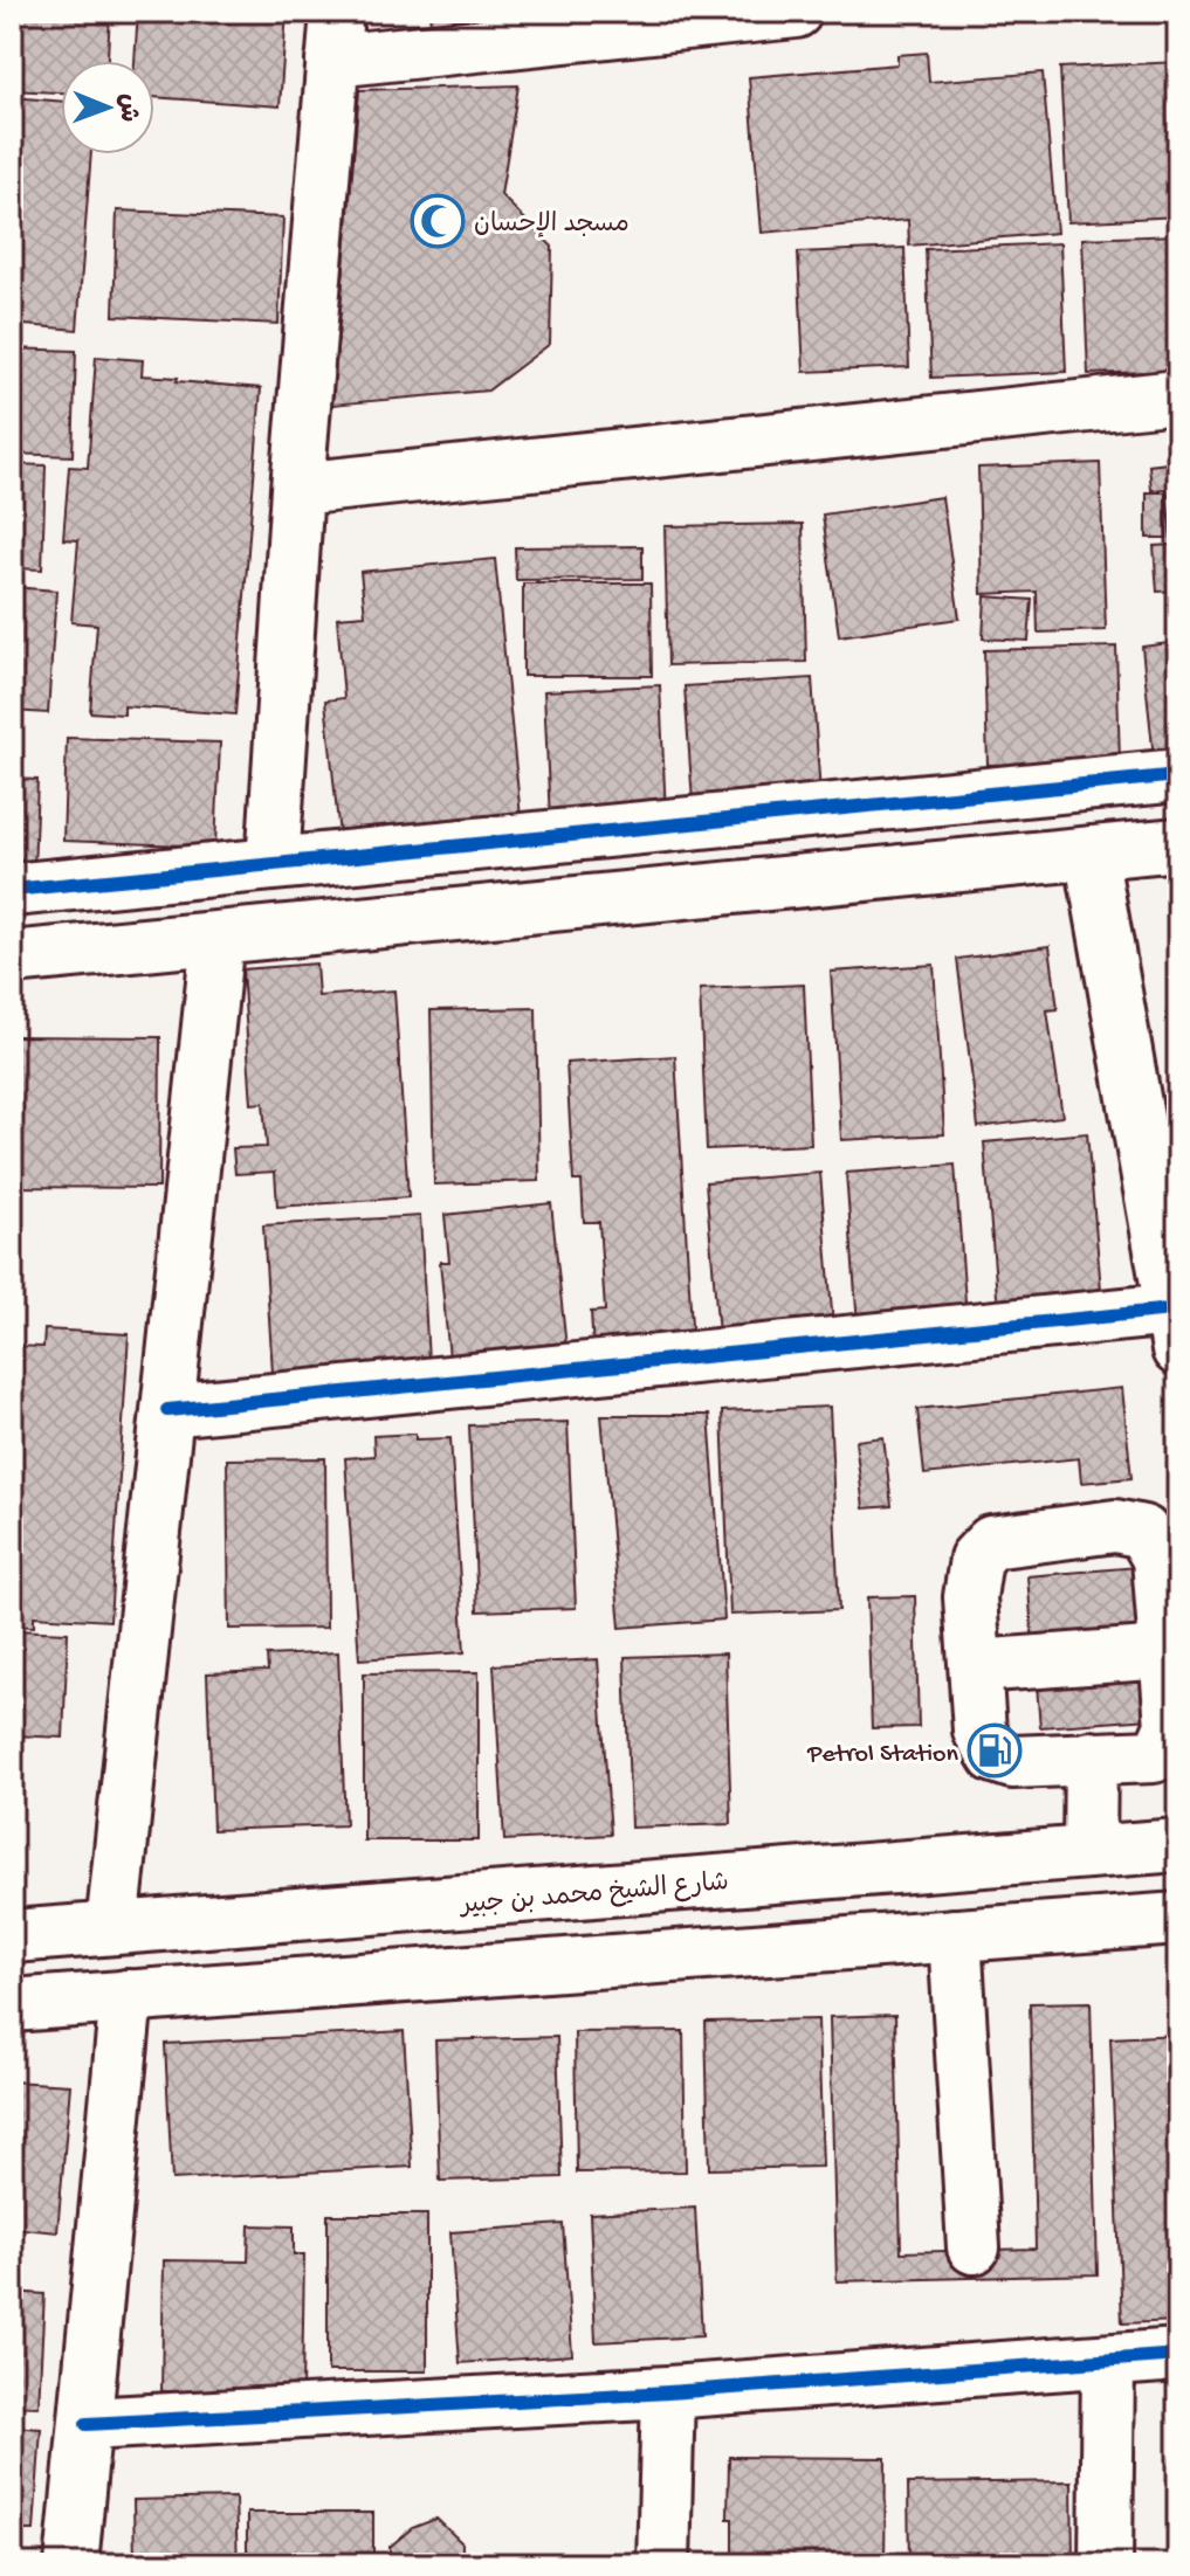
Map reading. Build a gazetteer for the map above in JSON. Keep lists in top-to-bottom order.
{
  "streets": {
    "street": ["شارع الشيخ محمد بن جبير"]
  },
  "places": {
    "mosque": ["مسجد الإحسان"],
    "fuel station": ["Petrol Station"]
  },
  "north": "right"
}
